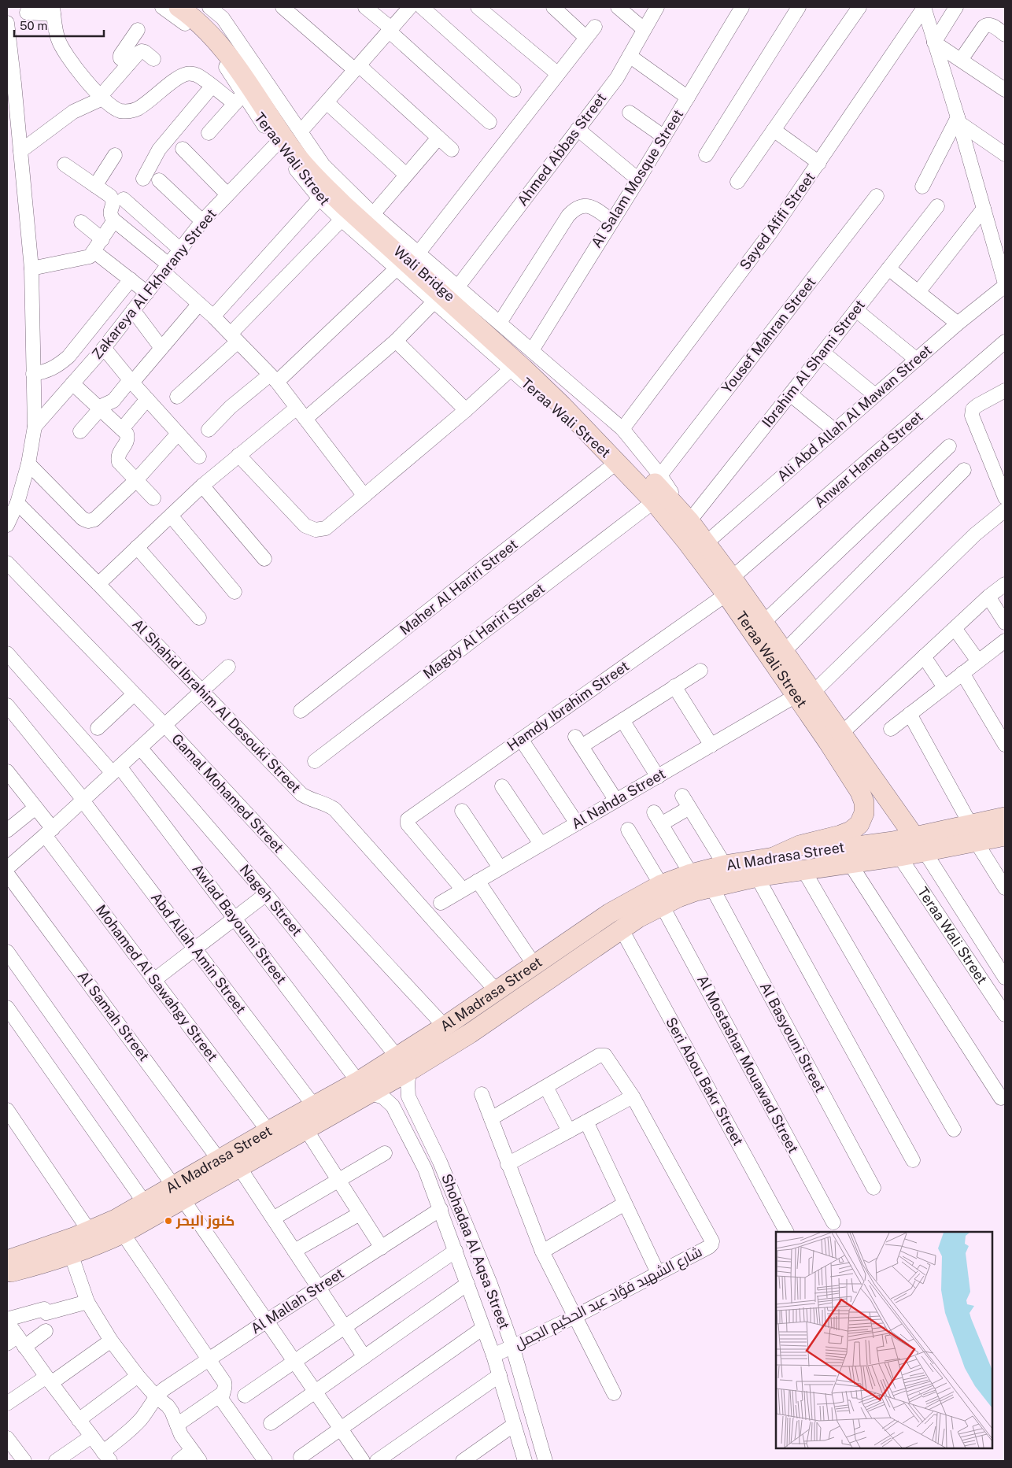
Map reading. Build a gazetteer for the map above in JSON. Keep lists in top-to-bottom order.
{
  "streets": {
    "main road": ["Teraa Wali Street", "Wali Bridge", "Al Madrasa Street"],
    "street": [
      "Ahmed Abbas Street",
      "Al Salam Mosque Street",
      "Sayed Afifi Street",
      "Zakareya Al Fkharany Street",
      "Yousef Mahran Street",
      "Ibrahim Al Shami Street",
      "Ali Abd Allah Al Mawan Street",
      "Anwar Hamed Street",
      "Maher Al Hariri Street",
      "Magdy Al Hariri Street",
      "Al Shahid Ibrahim Al Desouki Street",
      "Hamdy Ibrahim Street",
      "Gamal Mohamed Street",
      "Al Nahda Street",
      "Nageh Street",
      "Awlad Bayoumi Street",
      "Abd Allah Amin Street",
      "Mohamed Al Sawahgy Street",
      "Al Samah Street",
      "Al Basyouni Street",
      "Al Mostashar Mouawad Street",
      "Seri Abou Bakr Street",
      "Shohadaa Al Aqsa Street",
      "شارع الشهيد فؤاد عبد الحكيم الجمل",
      "Al Mallah Street"
    ]
  },
  "crossings": [
    ["Ahmed Abbas Street", "Teraa Wali Street"],
    ["Teraa Wali Street", "Al Salam Mosque Street"],
    ["Teraa Wali Street", "Sayed Afifi Street"],
    ["Teraa Wali Street", "Wali Bridge"],
    ["Teraa Wali Street", "Zakareya Al Fkharany Street"],
    ["Teraa Wali Street", "Yousef Mahran Street"],
    ["Teraa Wali Street", "Ibrahim Al Shami Street"],
    ["Teraa Wali Street", "Ali Abd Allah Al Mawan Street"],
    ["Teraa Wali Street", "Anwar Hamed Street"],
    ["Teraa Wali Street", "Maher Al Hariri Street"],
    ["Teraa Wali Street", "Magdy Al Hariri Street"],
    ["Teraa Wali Street", "Hamdy Ibrahim Street"],
    ["Teraa Wali Street", "Al Nahda Street"],
    ["Teraa Wali Street", "Al Madrasa Street"],
    ["Wali Bridge", "Ibrahim Al Shami Street"],
    ["Anwar Hamed Street", "Hamdy Ibrahim Street"],
    ["Al Shahid Ibrahim Al Desouki Street", "Al Madrasa Street"],
    ["Hamdy Ibrahim Street", "Al Nahda Street"],
    ["Gamal Mohamed Street", "Al Madrasa Street"],
    ["Al Madrasa Street", "Nageh Street"],
    ["Al Madrasa Street", "Awlad Bayoumi Street"],
    ["Al Madrasa Street", "Abd Allah Amin Street"],
    ["Al Madrasa Street", "Mohamed Al Sawahgy Street"],
    ["Al Madrasa Street", "Al Samah Street"],
    ["Al Madrasa Street", "Al Basyouni Street"],
    ["Al Madrasa Street", "Al Mostashar Mouawad Street"],
    ["Al Madrasa Street", "Seri Abou Bakr Street"],
    ["Al Madrasa Street", "Shohadaa Al Aqsa Street"],
    ["Awlad Bayoumi Street", "Shohadaa Al Aqsa Street"],
    ["Shohadaa Al Aqsa Street", "شارع الشهيد فؤاد عبد الحكيم الجمل"],
    ["Shohadaa Al Aqsa Street", "Al Mallah Street"]
  ],
  "places": ["كنوز البحر"],
  "scale_bar": "50 m"
}
